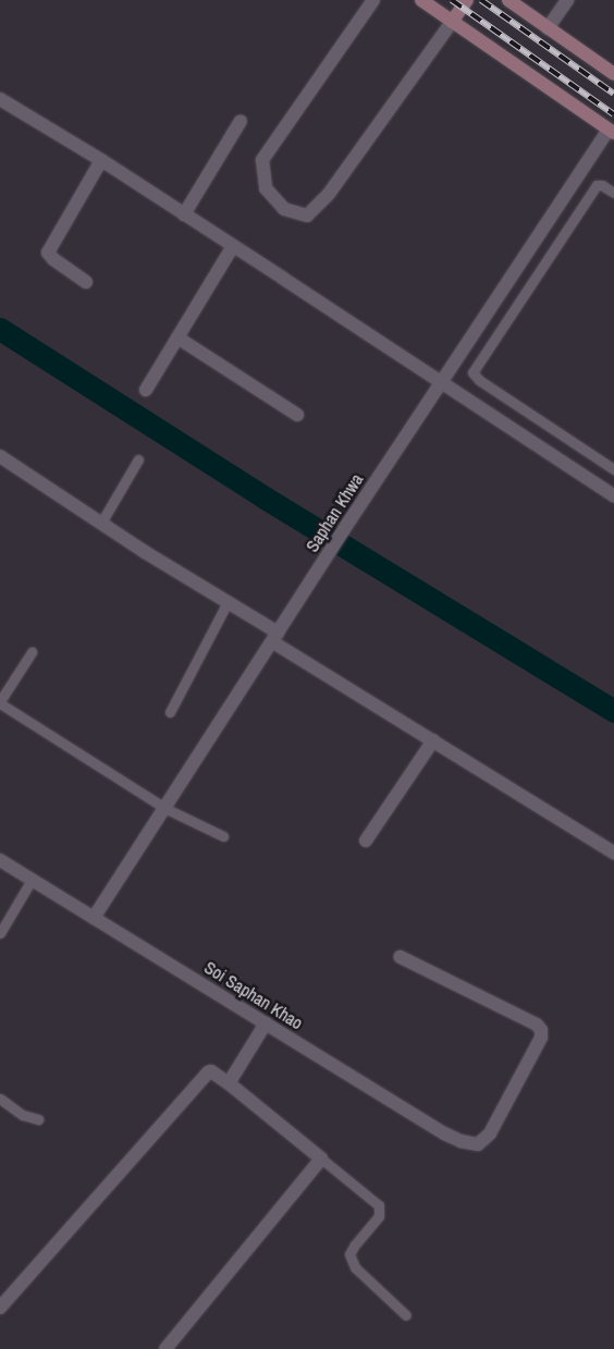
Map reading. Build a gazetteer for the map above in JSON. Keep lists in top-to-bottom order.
{
  "streets": {
    "street": ["Saphan Khwa", "Soi Saphan Khao"]
  },
  "crossings": [
    ["Saphan Khwa", "Soi Saphan Khao"]
  ]
}
